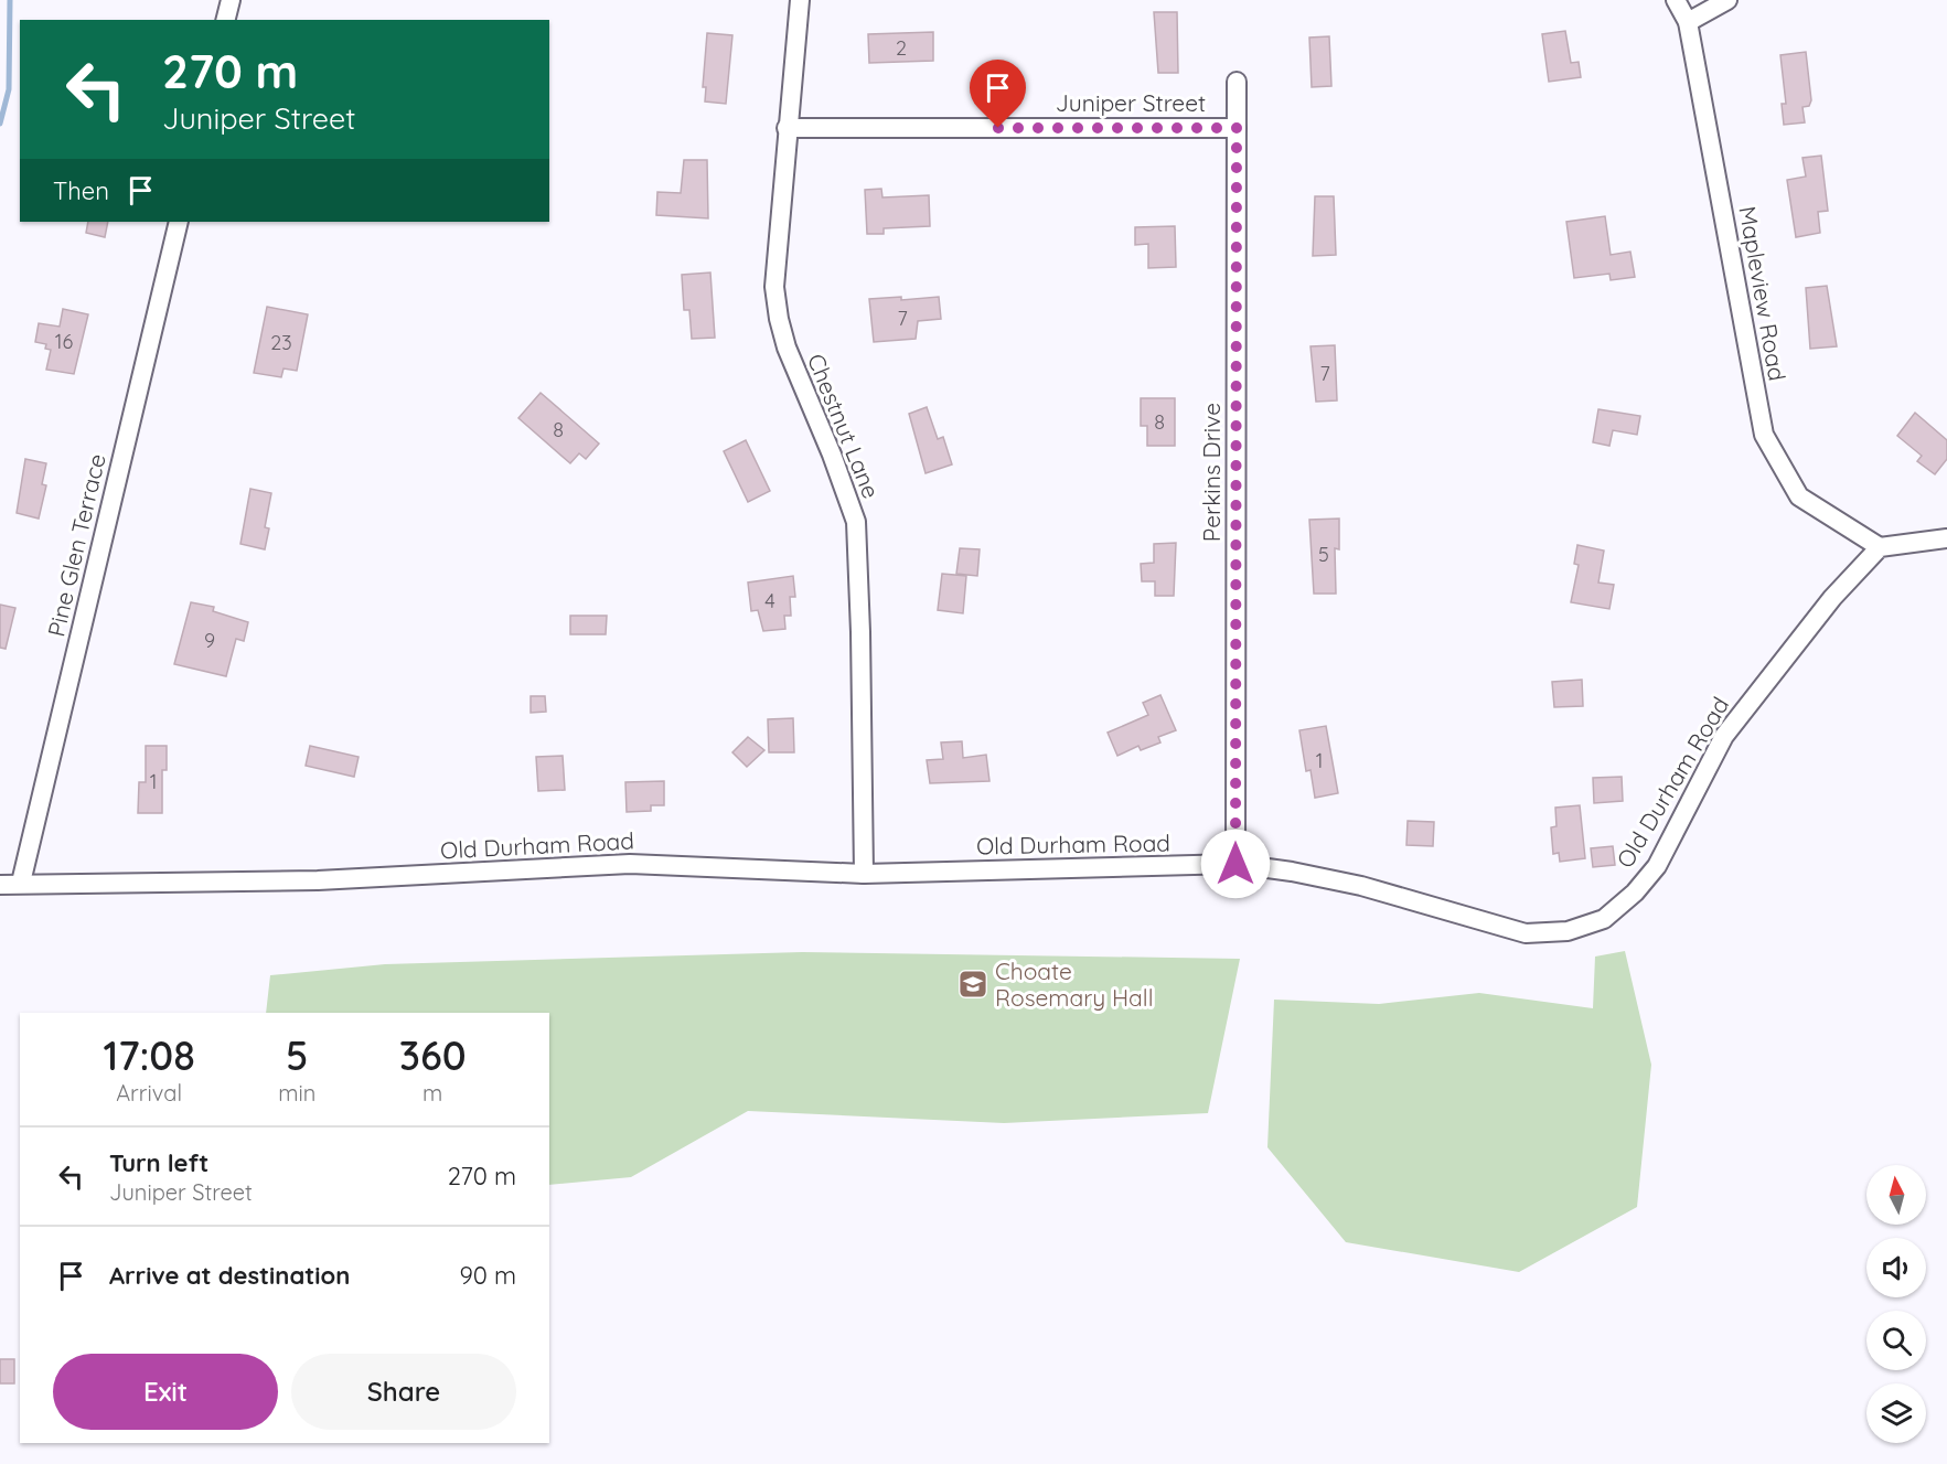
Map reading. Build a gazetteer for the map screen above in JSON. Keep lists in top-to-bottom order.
{
  "streets": {
    "street": [
      "Juniper Street",
      "Mapleview Road",
      "Chestnut Lane",
      "Perkins Drive",
      "Pine Glen Terrace",
      "Old Durham Road"
    ]
  },
  "crossings": [
    ["Juniper Street", "Chestnut Lane"],
    ["Juniper Street", "Perkins Drive"],
    ["Mapleview Road", "Old Durham Road"],
    ["Chestnut Lane", "Old Durham Road"],
    ["Perkins Drive", "Old Durham Road"],
    ["Pine Glen Terrace", "Old Durham Road"]
  ],
  "places": {
    "school or university": ["Choate Rosemary Hall"]
  },
  "house_numbers": [
    "2",
    "7",
    "16",
    "23",
    "7",
    "8",
    "8",
    "5",
    "4",
    "9",
    "1",
    "1"
  ],
  "north": "top",
  "page": {
    "turn": ["270 m", "Juniper Street"],
    "then": "Then",
    "eta": [
      "17:08",
      "Arrival",
      "5",
      "min",
      "360",
      "m"
    ],
    "list": [
      {
        "name": "Turn left",
        "note": "Juniper Street",
        "value": "270 m"
      },
      {
        "name": "Arrive at destination",
        "value": "90 m"
      }
    ],
    "buttons": ["Exit", "Share"]
  }
}
